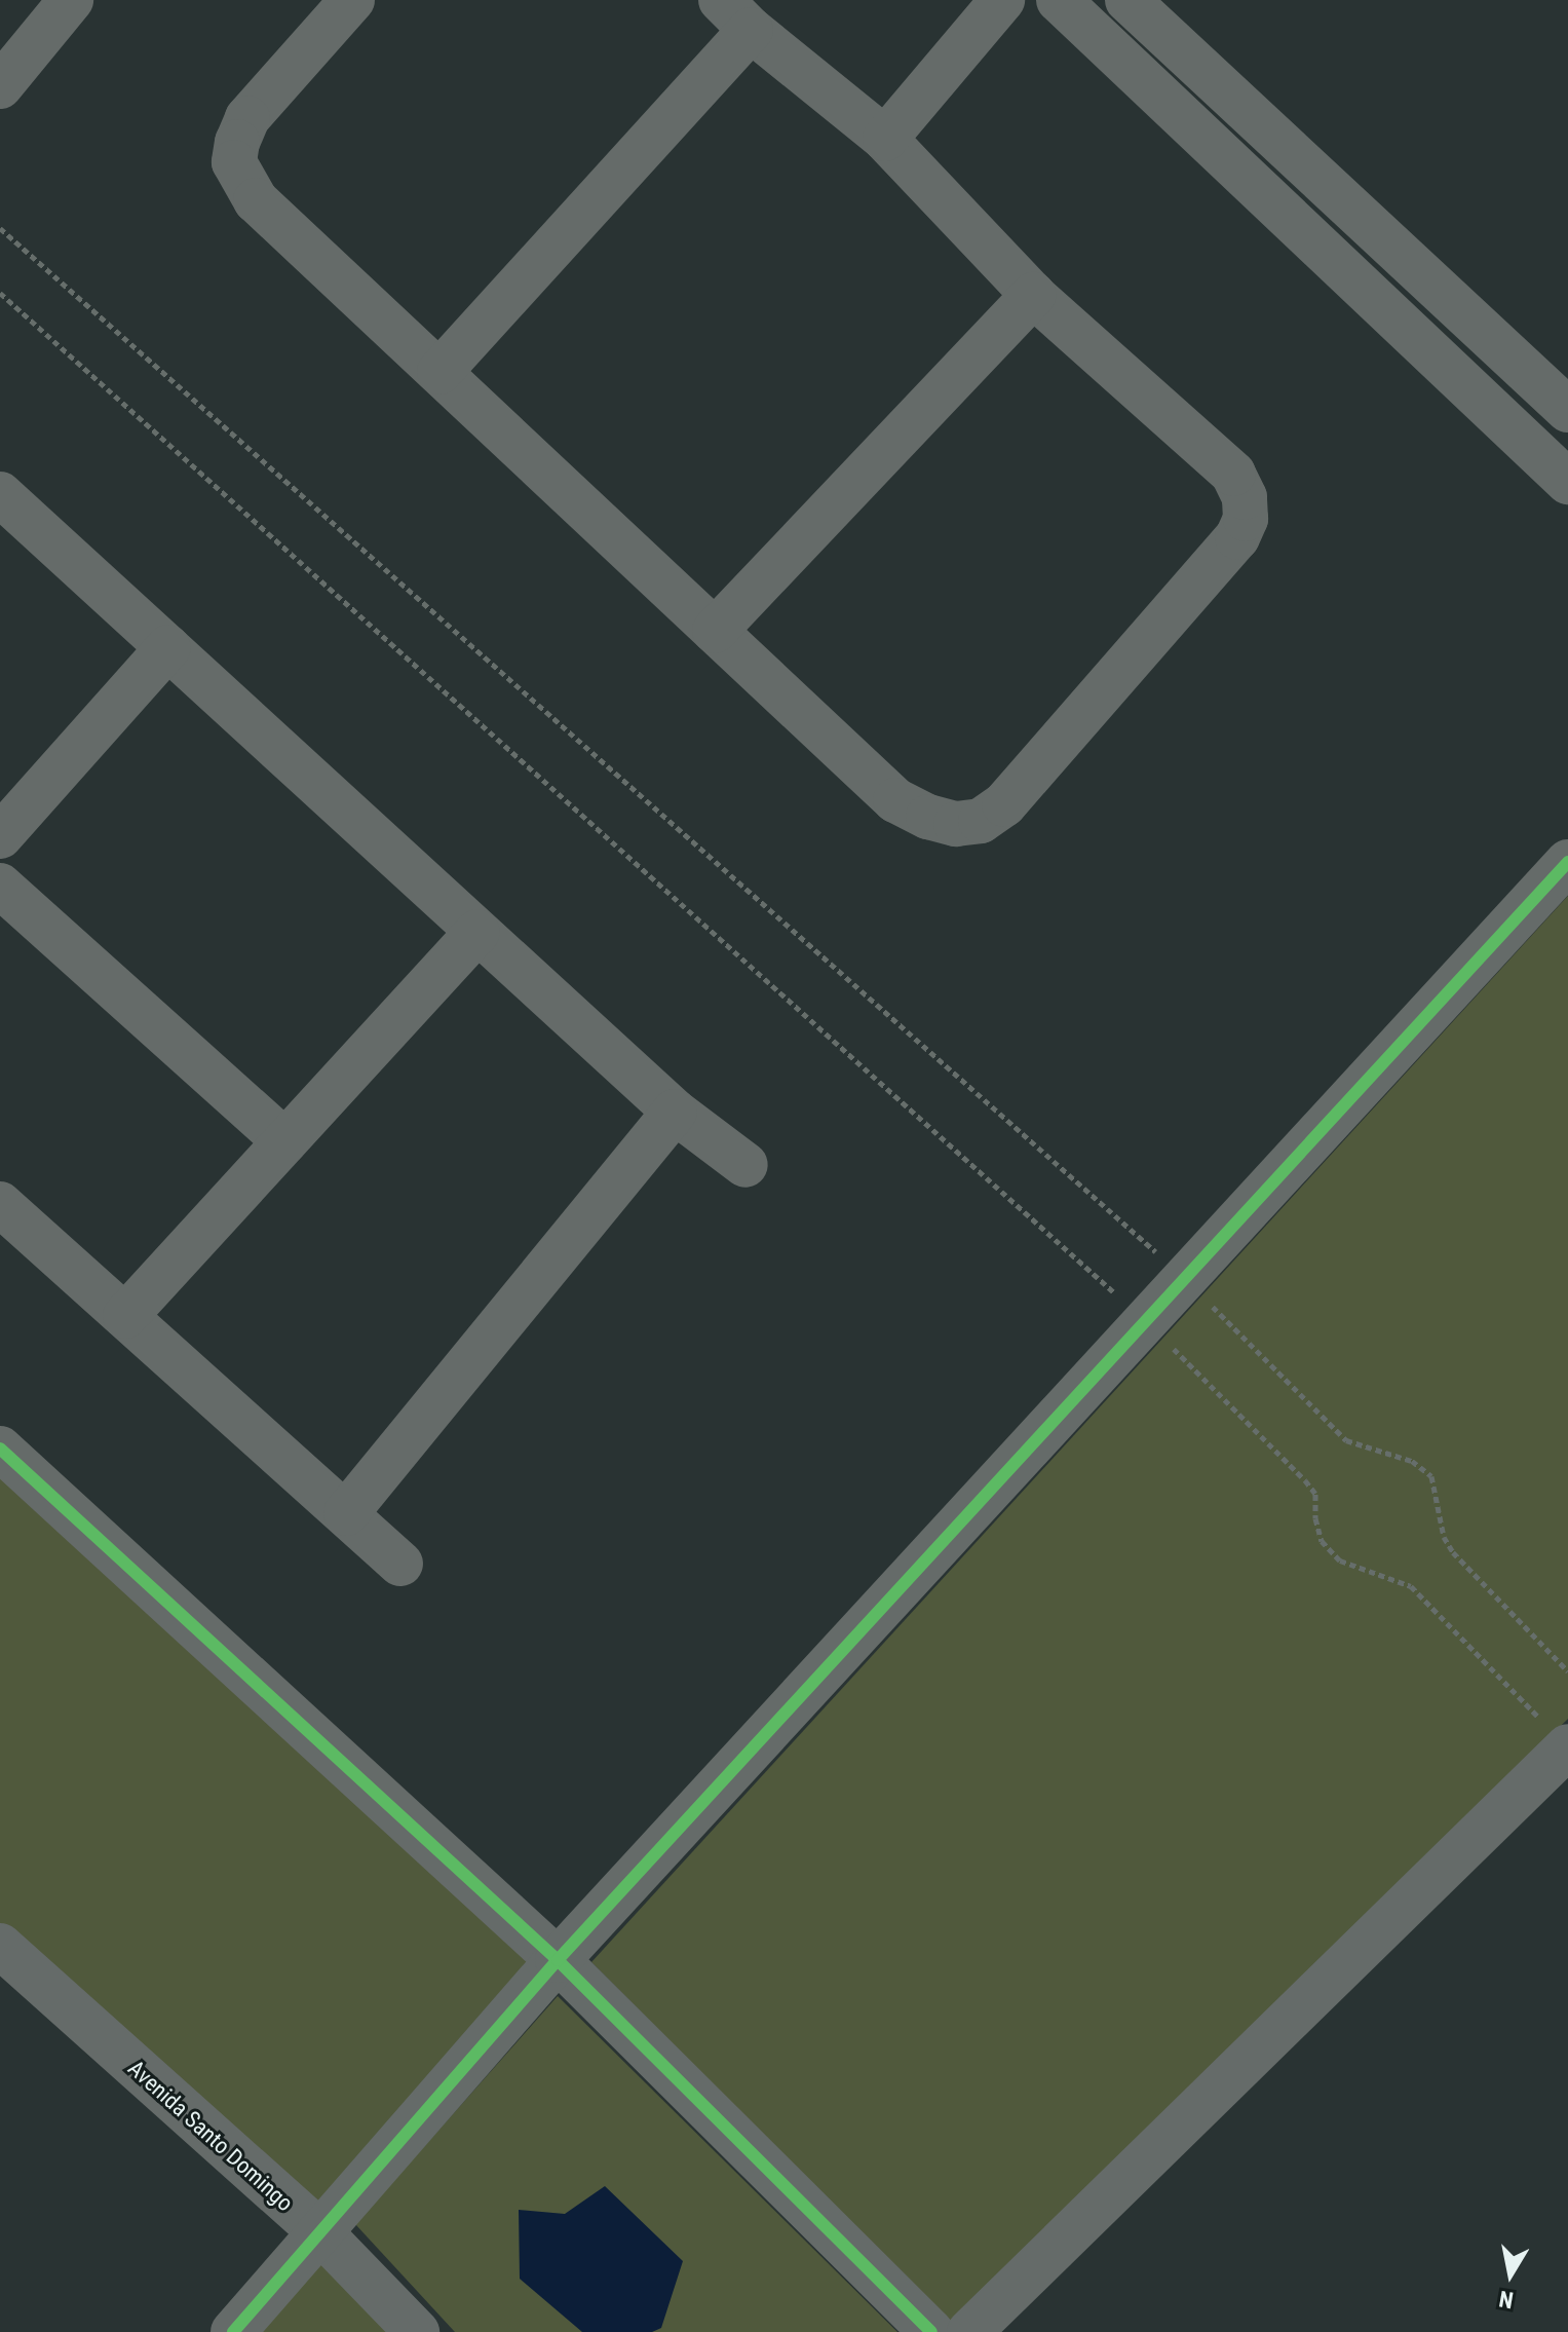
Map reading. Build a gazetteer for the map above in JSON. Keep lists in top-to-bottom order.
{
  "streets": {
    "street": ["Avenida Santo Domingo"]
  },
  "north": "bottom"
}
